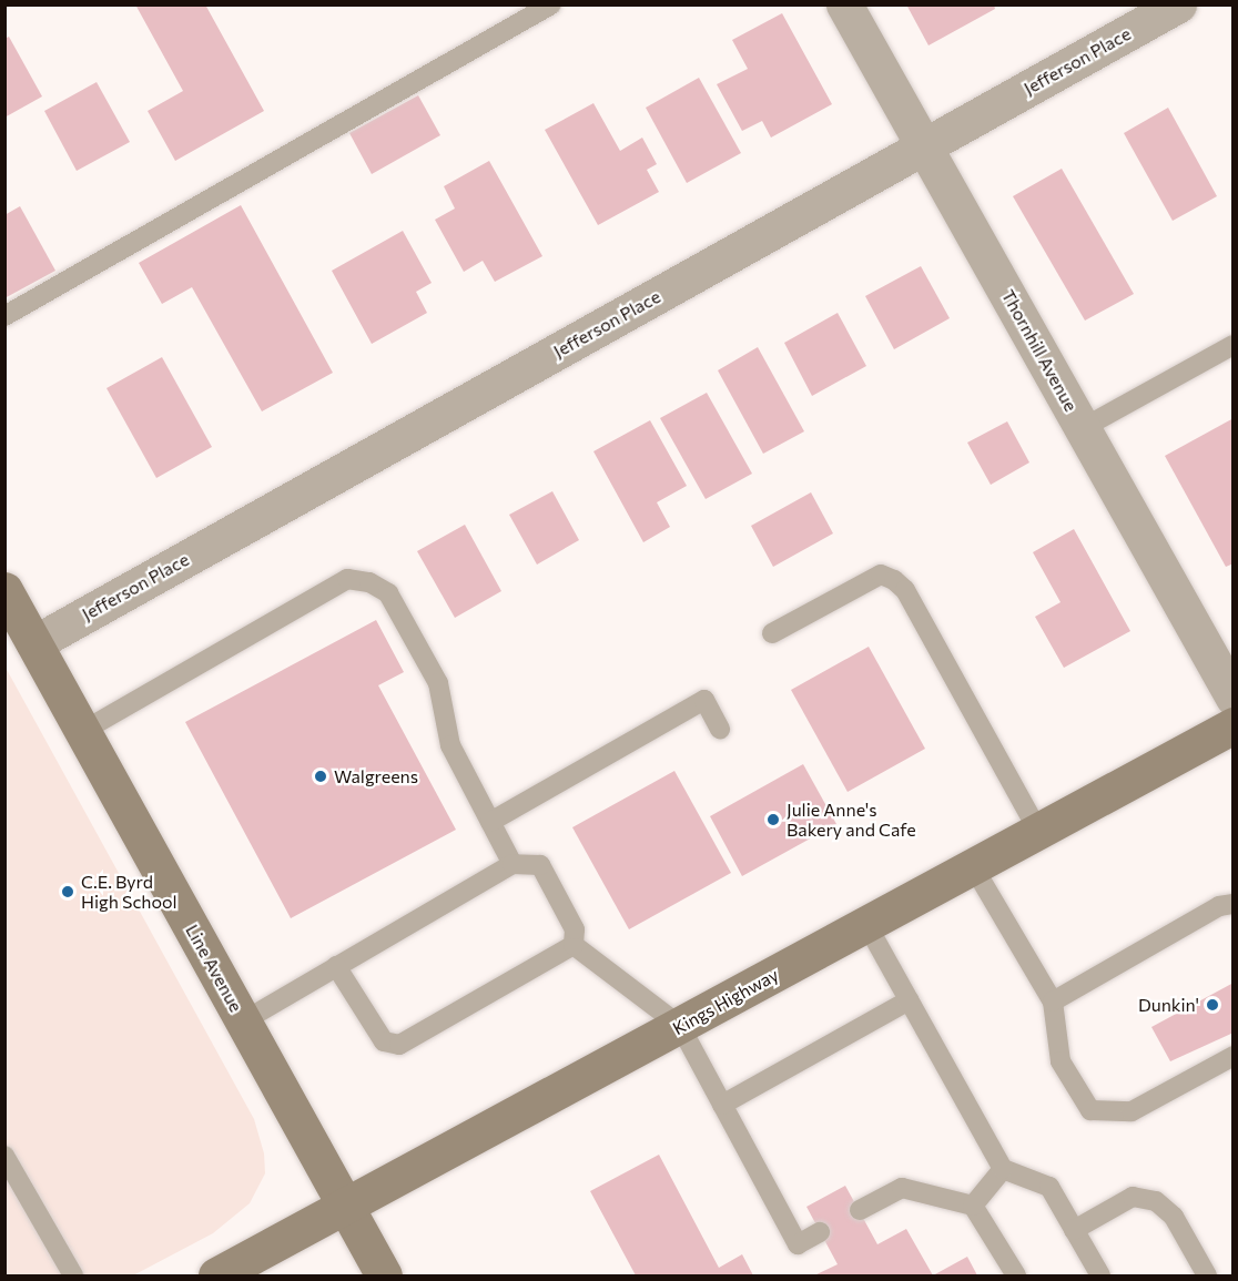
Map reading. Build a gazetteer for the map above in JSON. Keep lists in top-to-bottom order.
{
  "streets": {
    "main road": ["Line Avenue", "Kings Highway"],
    "street": ["Jefferson Place", "Thornhill Avenue"]
  },
  "crossings": [
    ["Jefferson Place", "Thornhill Avenue"],
    ["Jefferson Place", "Line Avenue"],
    ["Line Avenue", "Kings Highway"]
  ],
  "places": [
    "Walgreens",
    "Julie Anne's Bakery and Cafe",
    "C.E. Byrd High School",
    "Dunkin'"
  ]
}
